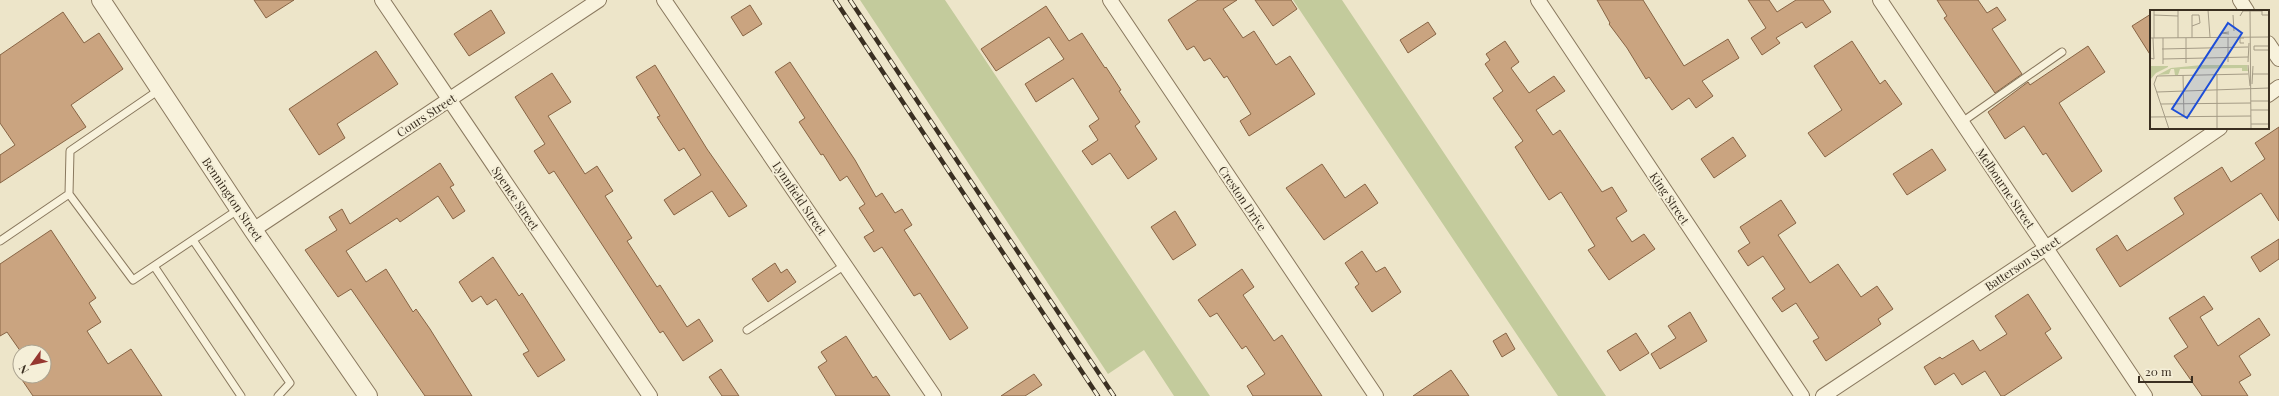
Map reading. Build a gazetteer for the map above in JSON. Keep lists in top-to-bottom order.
{
  "streets": {
    "street": [
      "Cours Street",
      "Melbourne Street",
      "Spence Street",
      "Lynnfield Street",
      "Creston Drive",
      "King Street",
      "Bennington Street",
      "Batterson Street"
    ]
  },
  "crossings": [
    ["Cours Street", "Spence Street"],
    ["Cours Street", "Bennington Street"],
    ["Melbourne Street", "Batterson Street"]
  ],
  "scale_bar": "20 m",
  "north": "bottom left"
}
